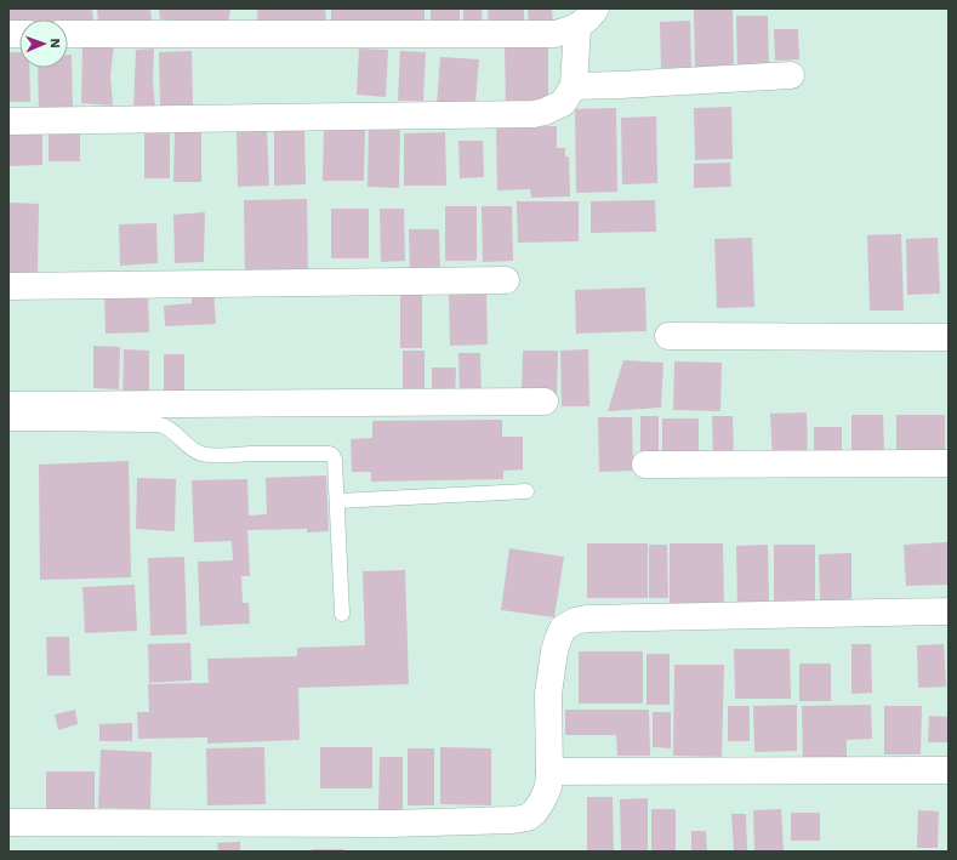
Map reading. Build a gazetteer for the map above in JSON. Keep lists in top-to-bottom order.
{
  "north": "right"
}
